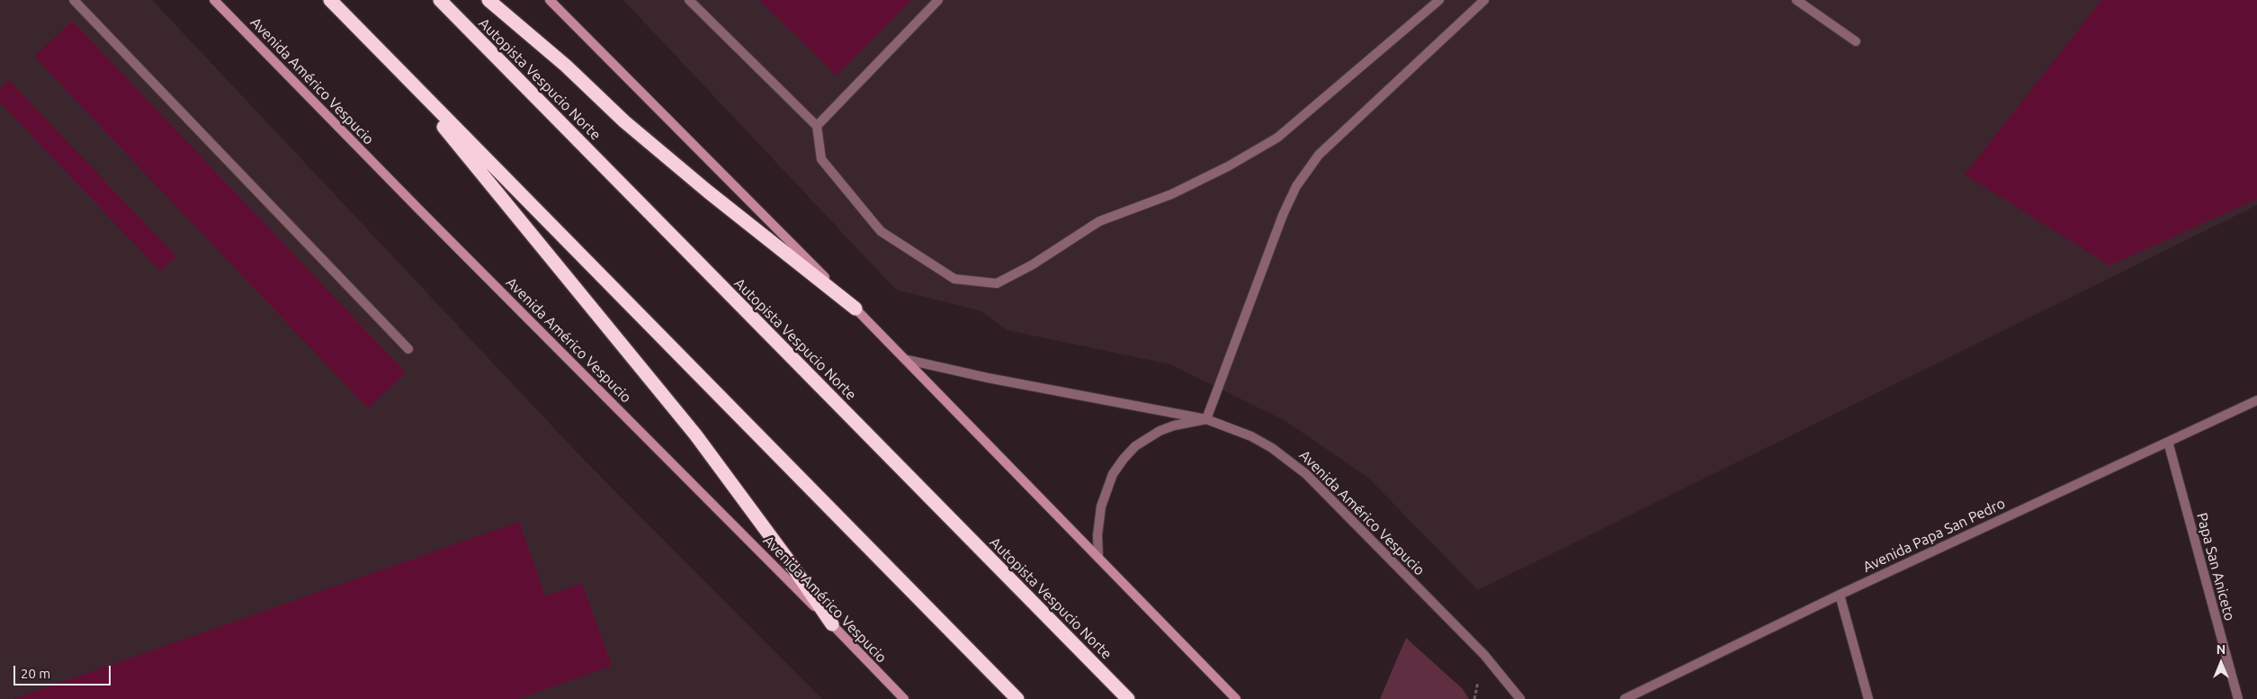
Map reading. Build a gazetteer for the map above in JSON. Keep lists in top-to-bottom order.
{
  "streets": {
    "highway": ["Autopista Vespucio Norte"],
    "main road": ["Avenida Américo Vespucio"],
    "street": ["Avenida Papa San Pedro", "Papa San Aniceto"]
  },
  "crossings": [
    ["Avenida Papa San Pedro", "Papa San Aniceto"]
  ],
  "scale_bar": "20 m",
  "north": "top"
}
